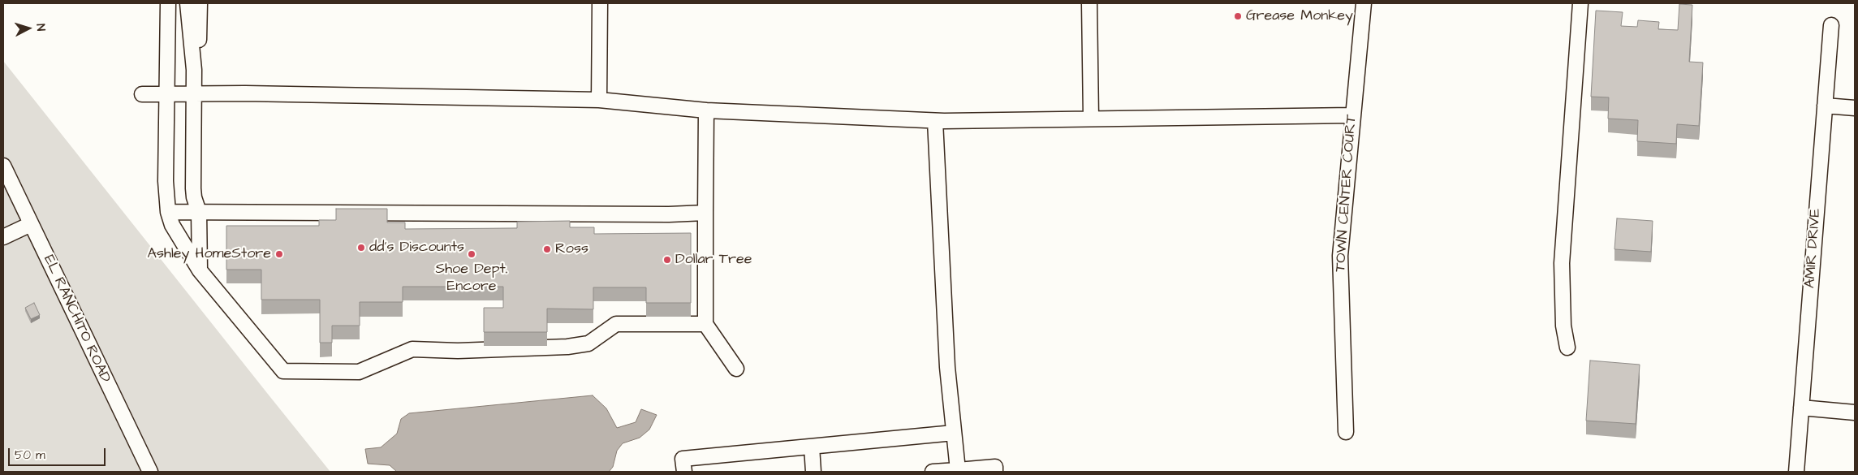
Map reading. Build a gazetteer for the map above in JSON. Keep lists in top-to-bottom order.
{
  "streets": {
    "street": ["TOWN CENTER COURT", "AMIR DRIVE", "EL RANCHITO ROAD"]
  },
  "places": [
    "Grease Monkey",
    "dd's Discounts",
    "Ross",
    "Ashley HomeStore",
    "Shoe Dept. Encore",
    "Dollar Tree"
  ],
  "scale_bar": "50 m",
  "north": "right"
}
